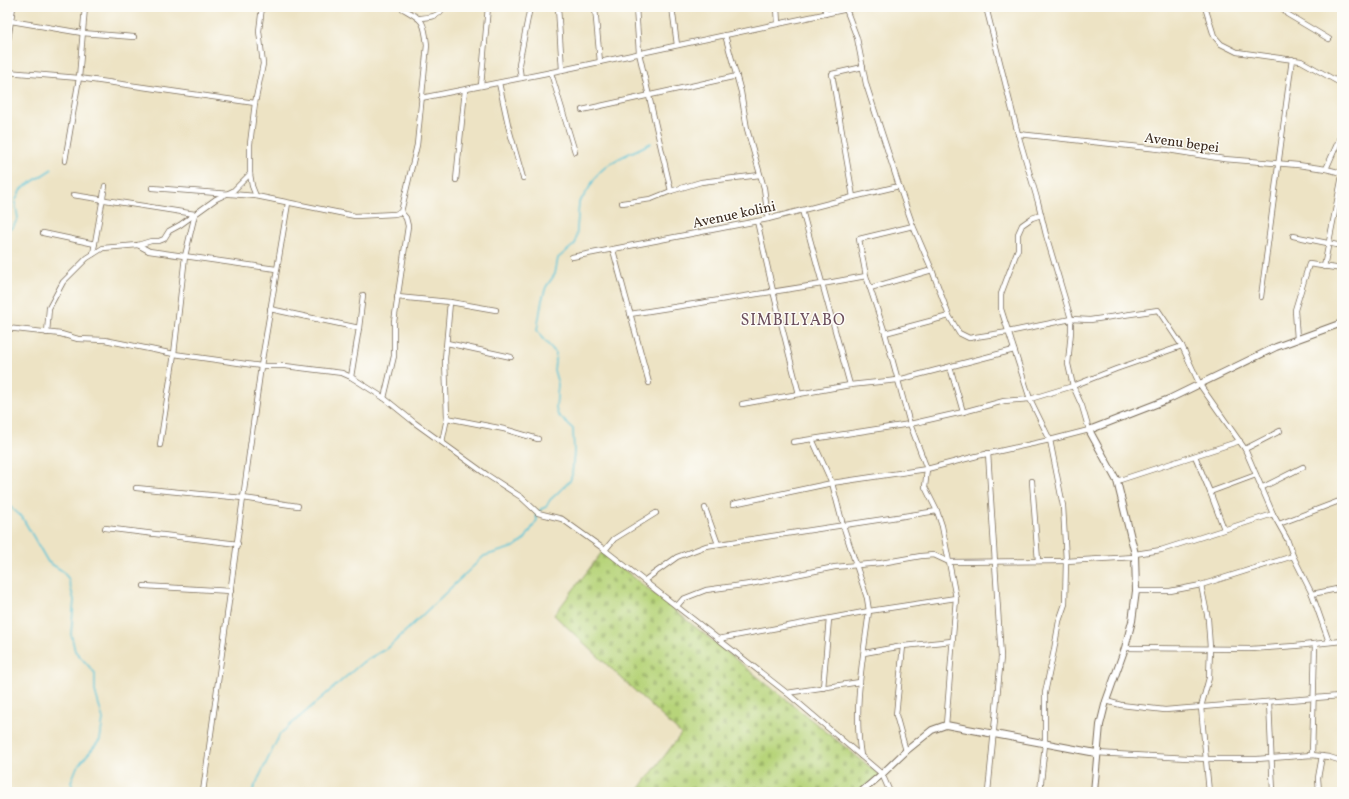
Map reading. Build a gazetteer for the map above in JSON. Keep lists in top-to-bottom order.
{
  "streets": {
    "street": ["Avenu bepei", "Avenue kolini"]
  },
  "districts": ["SIMBILYABO"]
}
